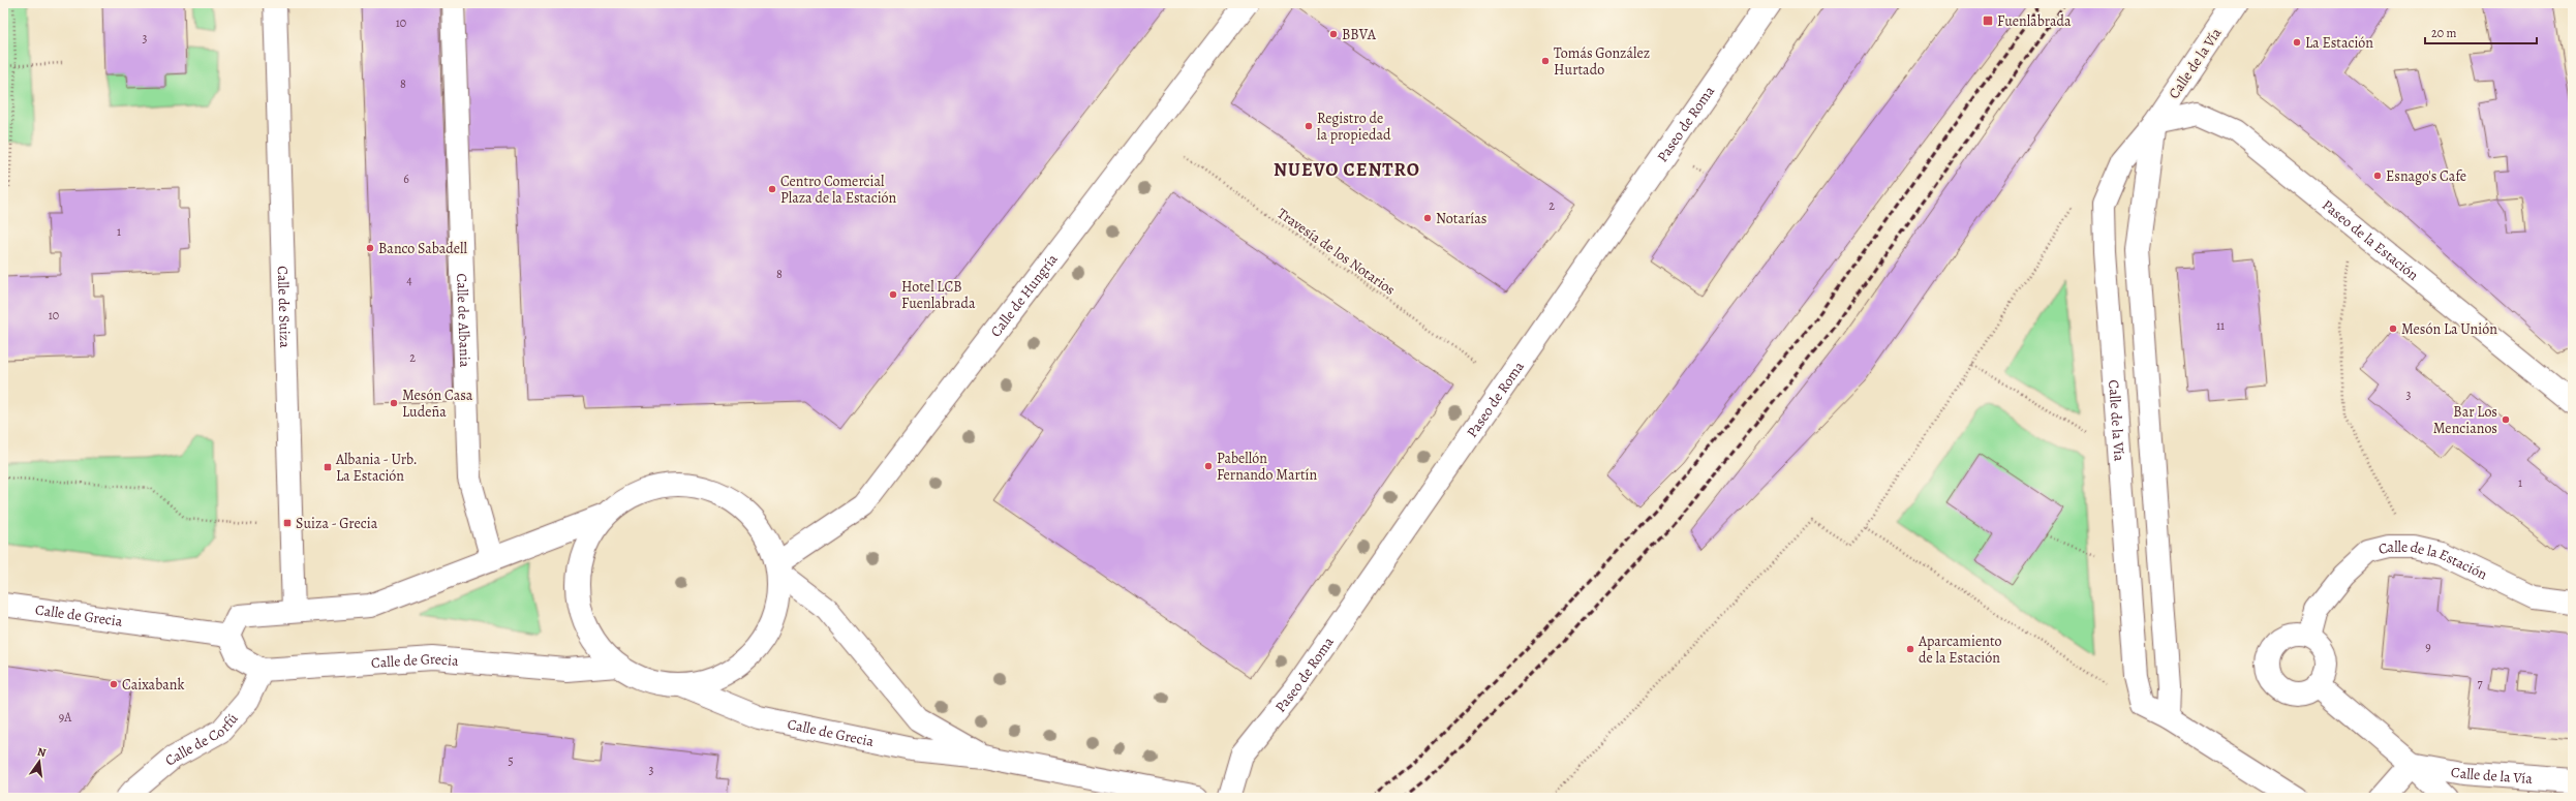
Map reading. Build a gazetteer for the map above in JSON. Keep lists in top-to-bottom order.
{
  "streets": {
    "street": [
      "Calle de la Vía",
      "Paseo de Roma",
      "Paseo de la Estación",
      "Calle de Hungría",
      "Calle de Suiza",
      "Calle de Albania",
      "Calle de la Estación",
      "Calle de Grecia",
      "Calle de Corfú"
    ],
    "path": ["Travesía de los Notarios"]
  },
  "crossings": [
    ["Calle de la Vía", "Paseo de la Estación"],
    ["Calle de la Vía", "Calle de la Estación"],
    ["Calle de Hungría", "Calle de Grecia"],
    ["Calle de Grecia", "Calle de Corfú"]
  ],
  "districts": ["NUEVO CENTRO"],
  "places": {
    "transit": ["Fuenlabrada", "Albania - Urb. La Estación", "Suiza - Grecia"],
    "other": [
      "BBVA",
      "La Estación",
      "Tomás González Hurtado",
      "Registro de la propiedad",
      "Esnago's Cafe",
      "Centro Comercial Plaza de la Estación",
      "Notarías",
      "Banco Sabadell",
      "Hotel LCB Fuenlabrada",
      "Mesón La Unión",
      "Mesón Casa Ludeña",
      "Bar Los Mencianos",
      "Pabellón Fernando Martín",
      "Aparcamiento de la Estación",
      "Caixabank"
    ]
  },
  "house_numbers": [
    "10",
    "3",
    "8",
    "6",
    "2",
    "1",
    "8",
    "4",
    "10",
    "11",
    "2",
    "3",
    "1",
    "9",
    "7",
    "9A",
    "5",
    "3"
  ],
  "scale_bar": "20 m",
  "north": "top"
}
